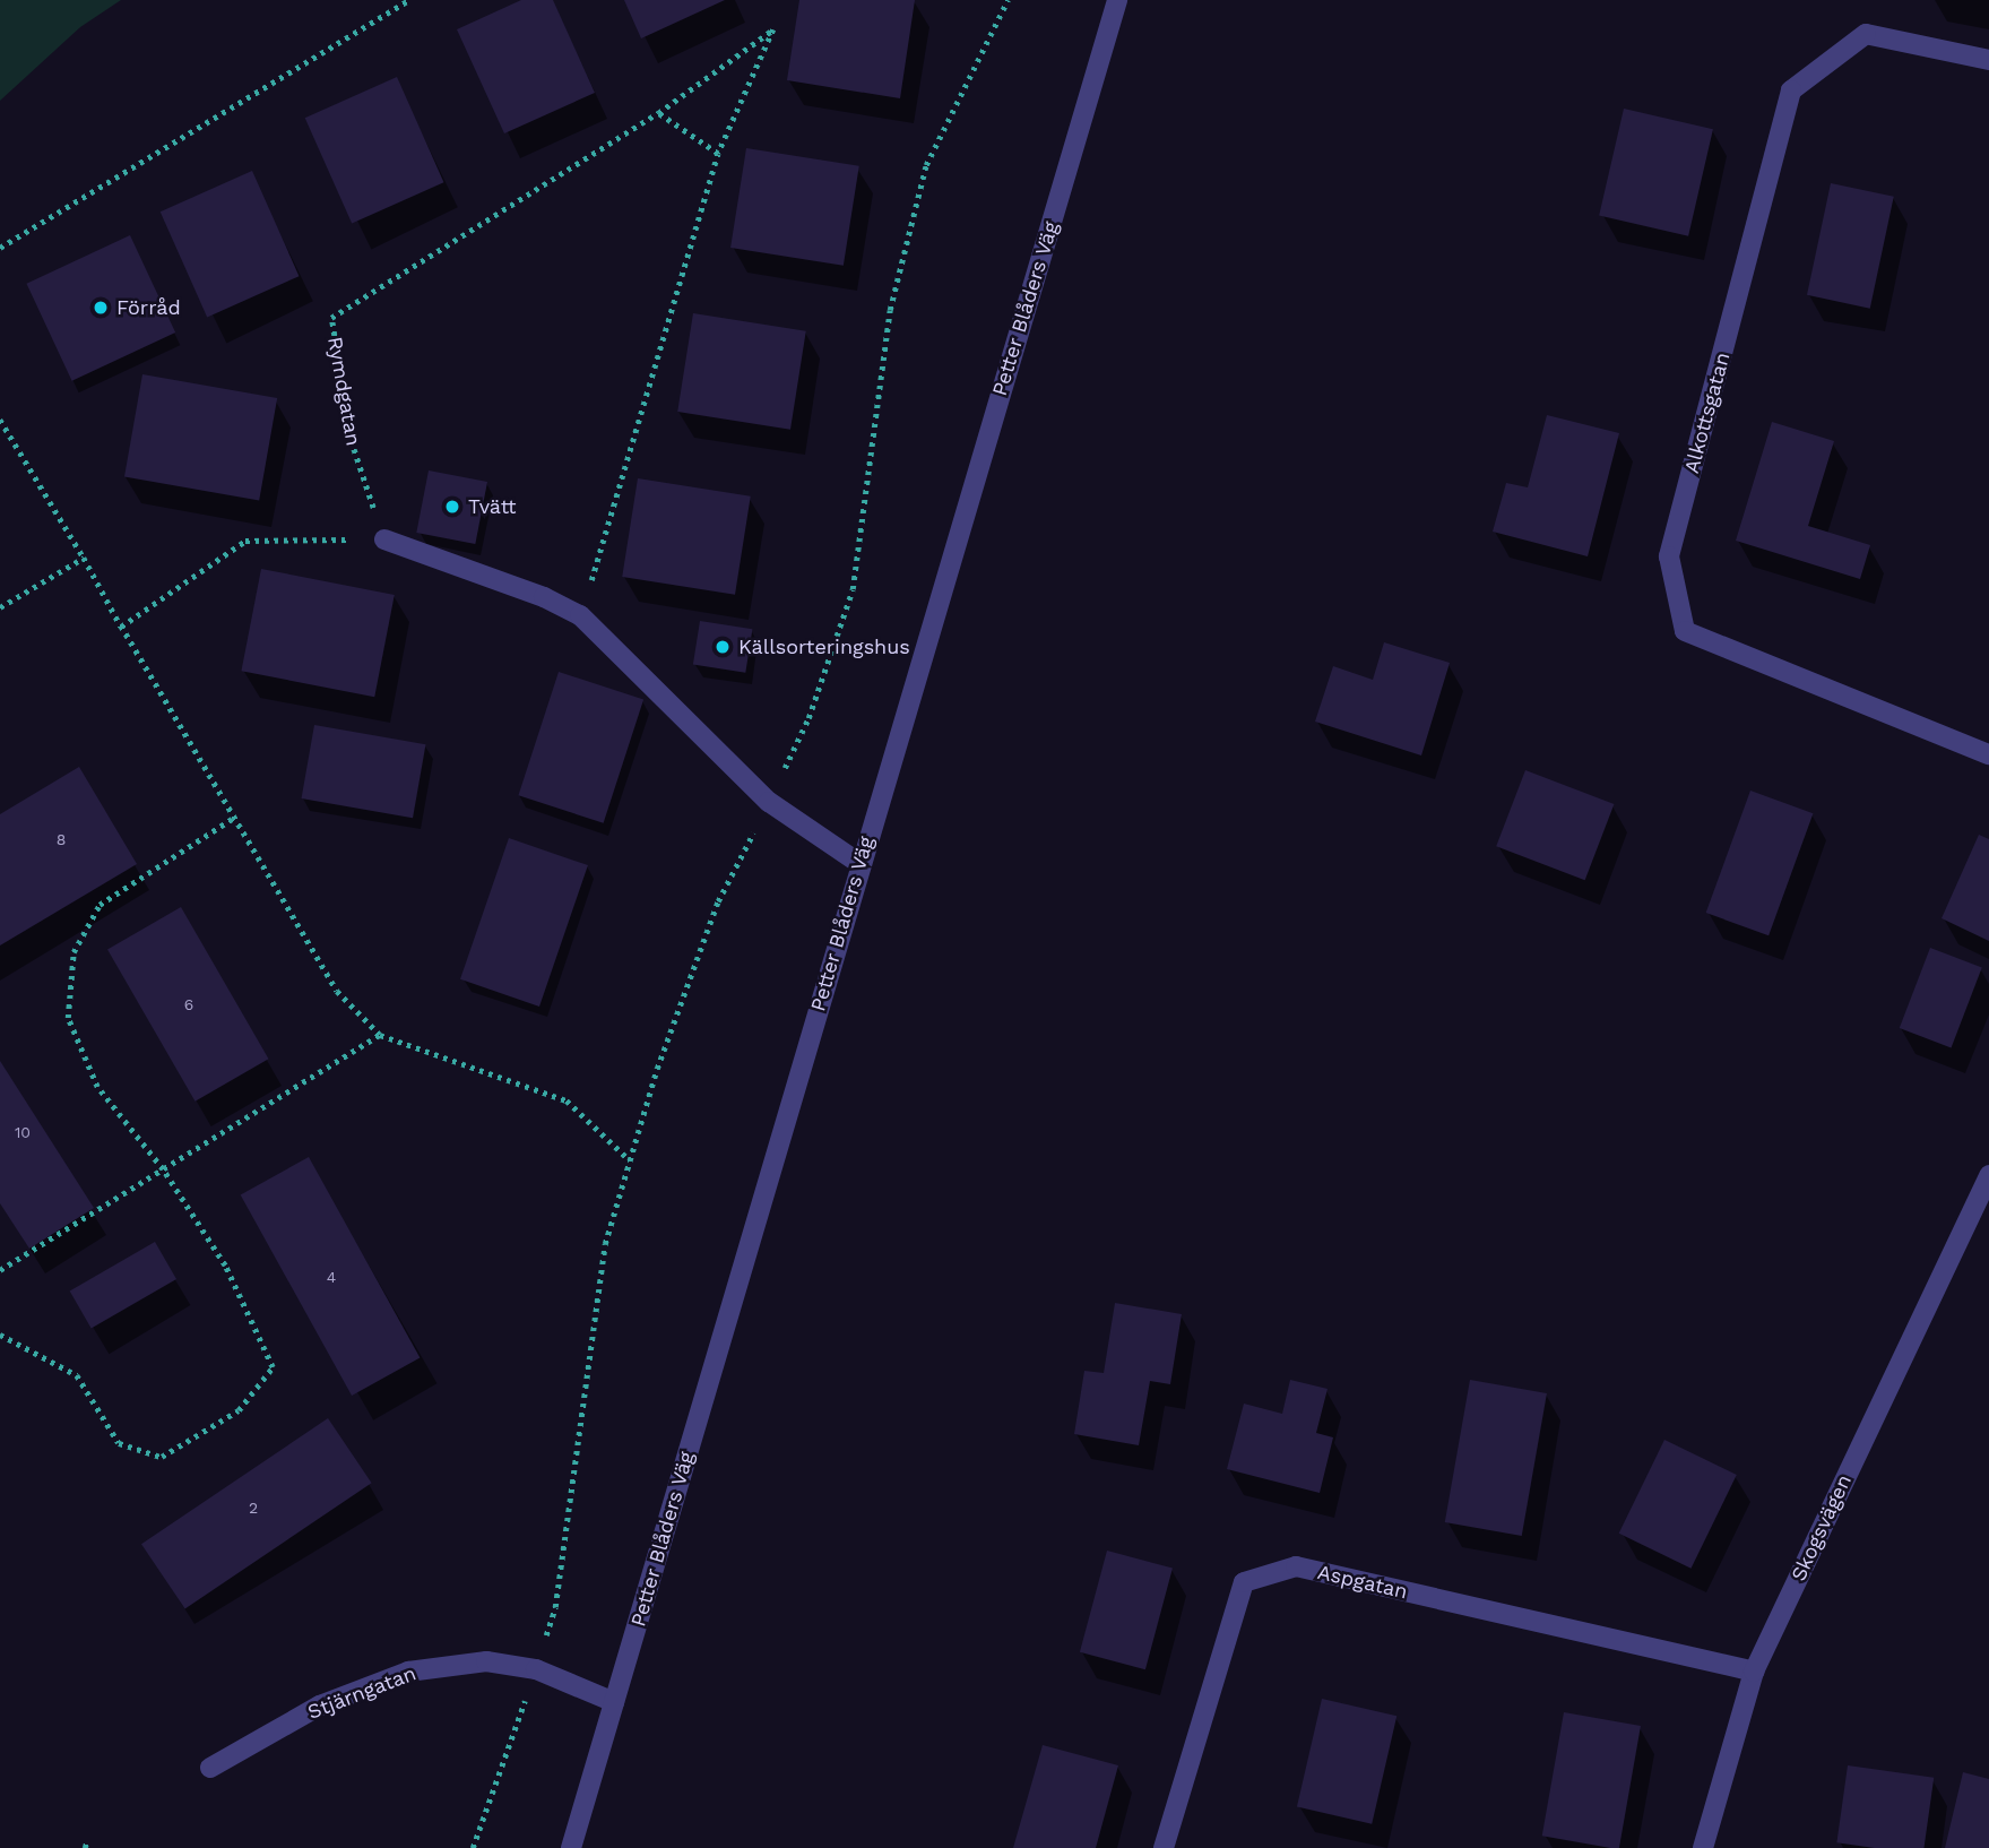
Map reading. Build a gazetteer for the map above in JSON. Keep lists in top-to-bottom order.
{
  "streets": {
    "street": [
      "Petter Blåders Väg",
      "Alkottsgatan",
      "Skogsvägen",
      "Aspgatan",
      "Stjärngatan"
    ],
    "path": ["Rymdgatan"]
  },
  "crossings": [
    ["Petter Blåders Väg", "Stjärngatan"],
    ["Skogsvägen", "Aspgatan"]
  ],
  "places": ["Förråd", "Tvätt", "Källsorteringshus"],
  "house_numbers": [
    "8",
    "6",
    "10",
    "4",
    "2"
  ]
}
